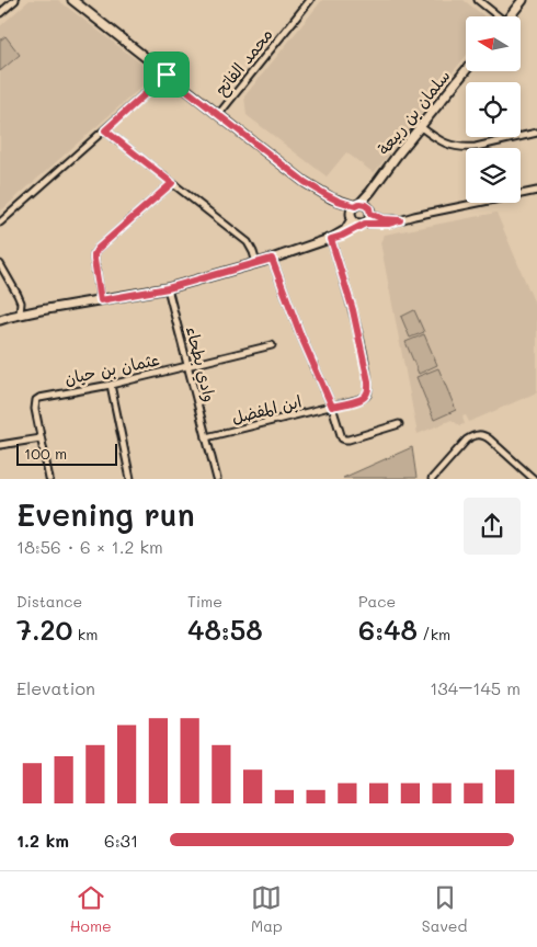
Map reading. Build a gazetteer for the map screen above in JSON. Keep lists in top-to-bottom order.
{
  "streets": {
    "street": [
      "محمد الفاتح",
      "سلمان بن ربيعة",
      "وادي بطحاء",
      "عثمان بن حيان",
      "ابن المفضل"
    ]
  },
  "crossings": [
    ["وادي بطحاء", "عثمان بن حيان"],
    ["وادي بطحاء", "ابن المفضل"]
  ],
  "scale_bar": "100 m",
  "north": "left",
  "page": {
    "scale": "100 m",
    "heading": ["Evening run", "18:56 · 6 × 1.2 km"],
    "stats": [
      ["Distance", "7.20 km"],
      ["Time", "48:58"],
      ["Pace", "6:48 /km"]
    ],
    "chart": ["Elevation", "134–145 m"],
    "list": [
      {
        "name": "1.2 km",
        "note": "6:31"
      }
    ],
    "tabs": ["Home", "Map", "Saved"]
  }
}
